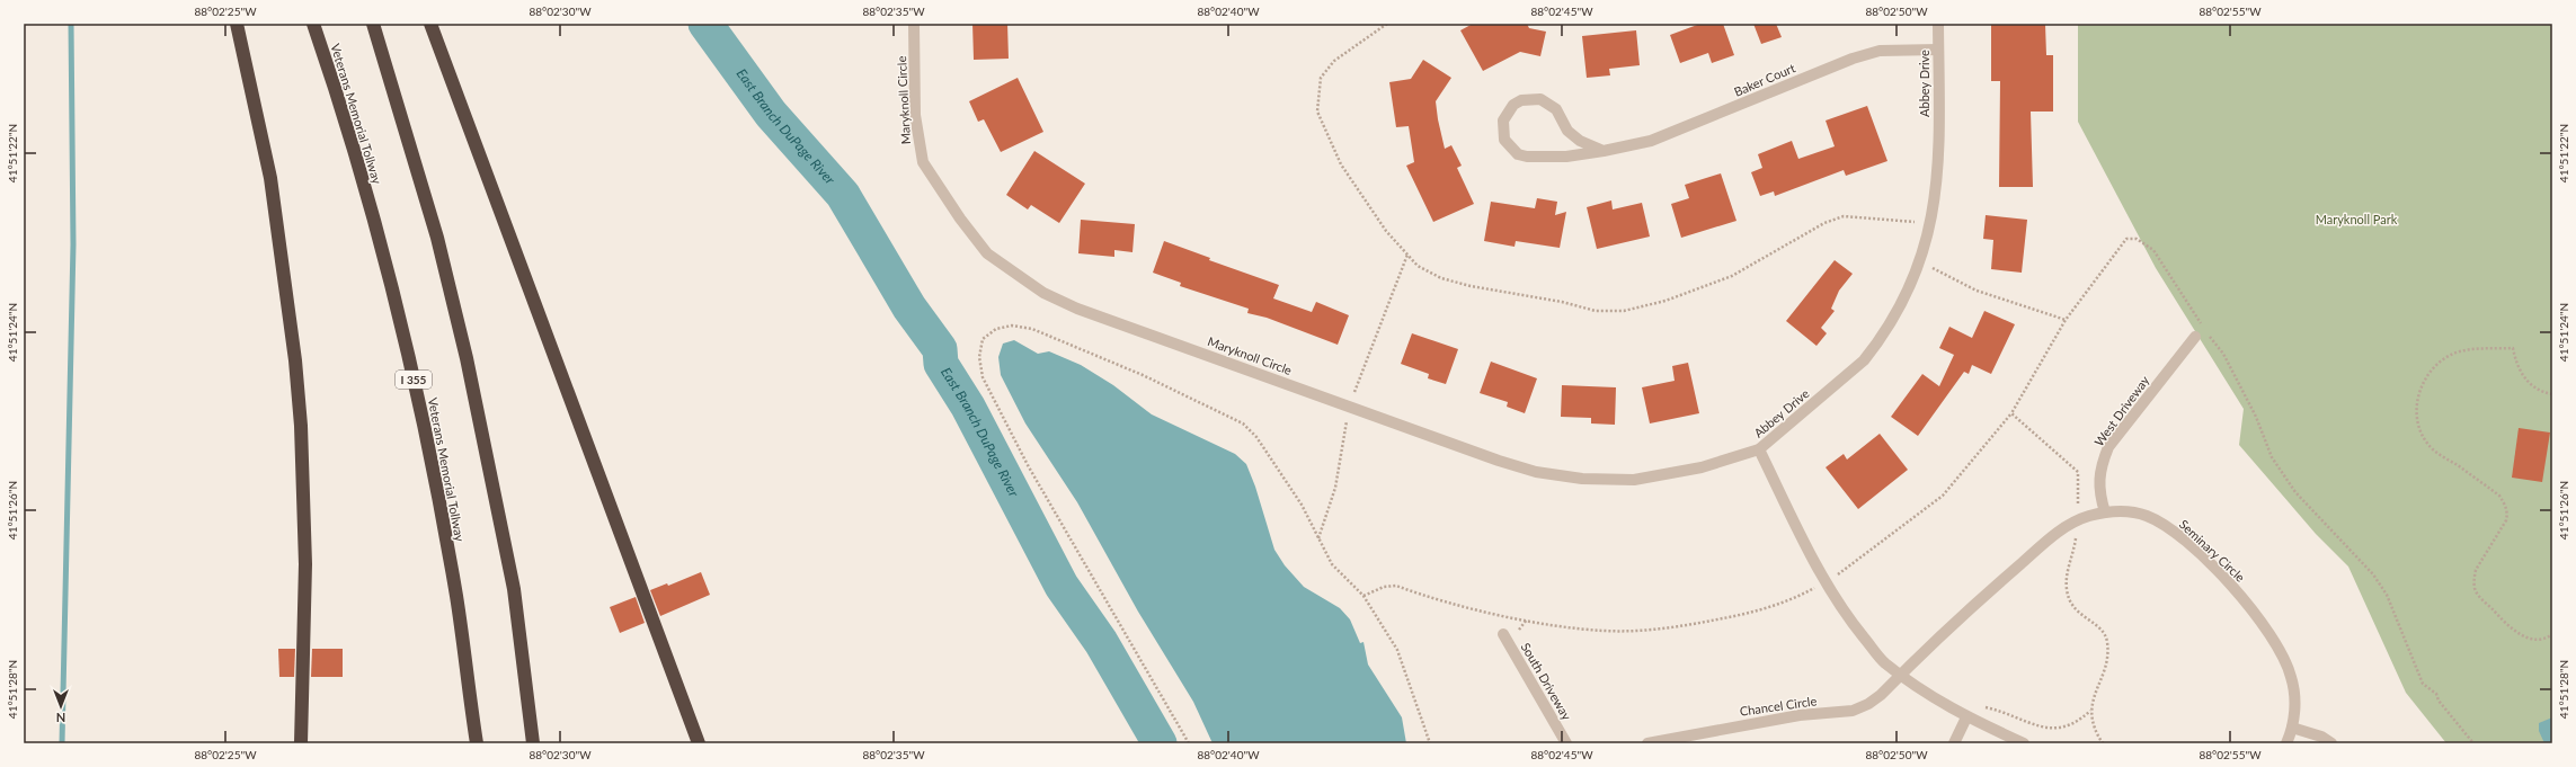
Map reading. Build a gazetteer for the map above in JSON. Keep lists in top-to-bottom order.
{
  "streets": {
    "highway": ["Veterans Memorial Tollway", "I 355"],
    "street": [
      "Baker Court",
      "Abbey Drive",
      "Maryknoll Circle",
      "West Driveway",
      "Seminary Circle",
      "South Driveway",
      "Chancel Circle"
    ]
  },
  "crossings": [
    ["Baker Court", "Abbey Drive"],
    ["Abbey Drive", "Maryknoll Circle"],
    ["Abbey Drive", "Seminary Circle"],
    ["Abbey Drive", "Chancel Circle"],
    ["West Driveway", "Seminary Circle"],
    ["Seminary Circle", "Chancel Circle"]
  ],
  "water": ["East Branch DuPage River"],
  "parks": ["Maryknoll Park"],
  "north": "bottom",
  "coordinates": [
    "88°02'25\"W",
    "88°02'30\"W",
    "88°02'35\"W",
    "88°02'40\"W",
    "88°02'45\"W",
    "88°02'50\"W",
    "88°02'55\"W",
    "41°51'22\"N",
    "41°51'24\"N",
    "41°51'26\"N",
    "41°51'28\"N"
  ]
}
